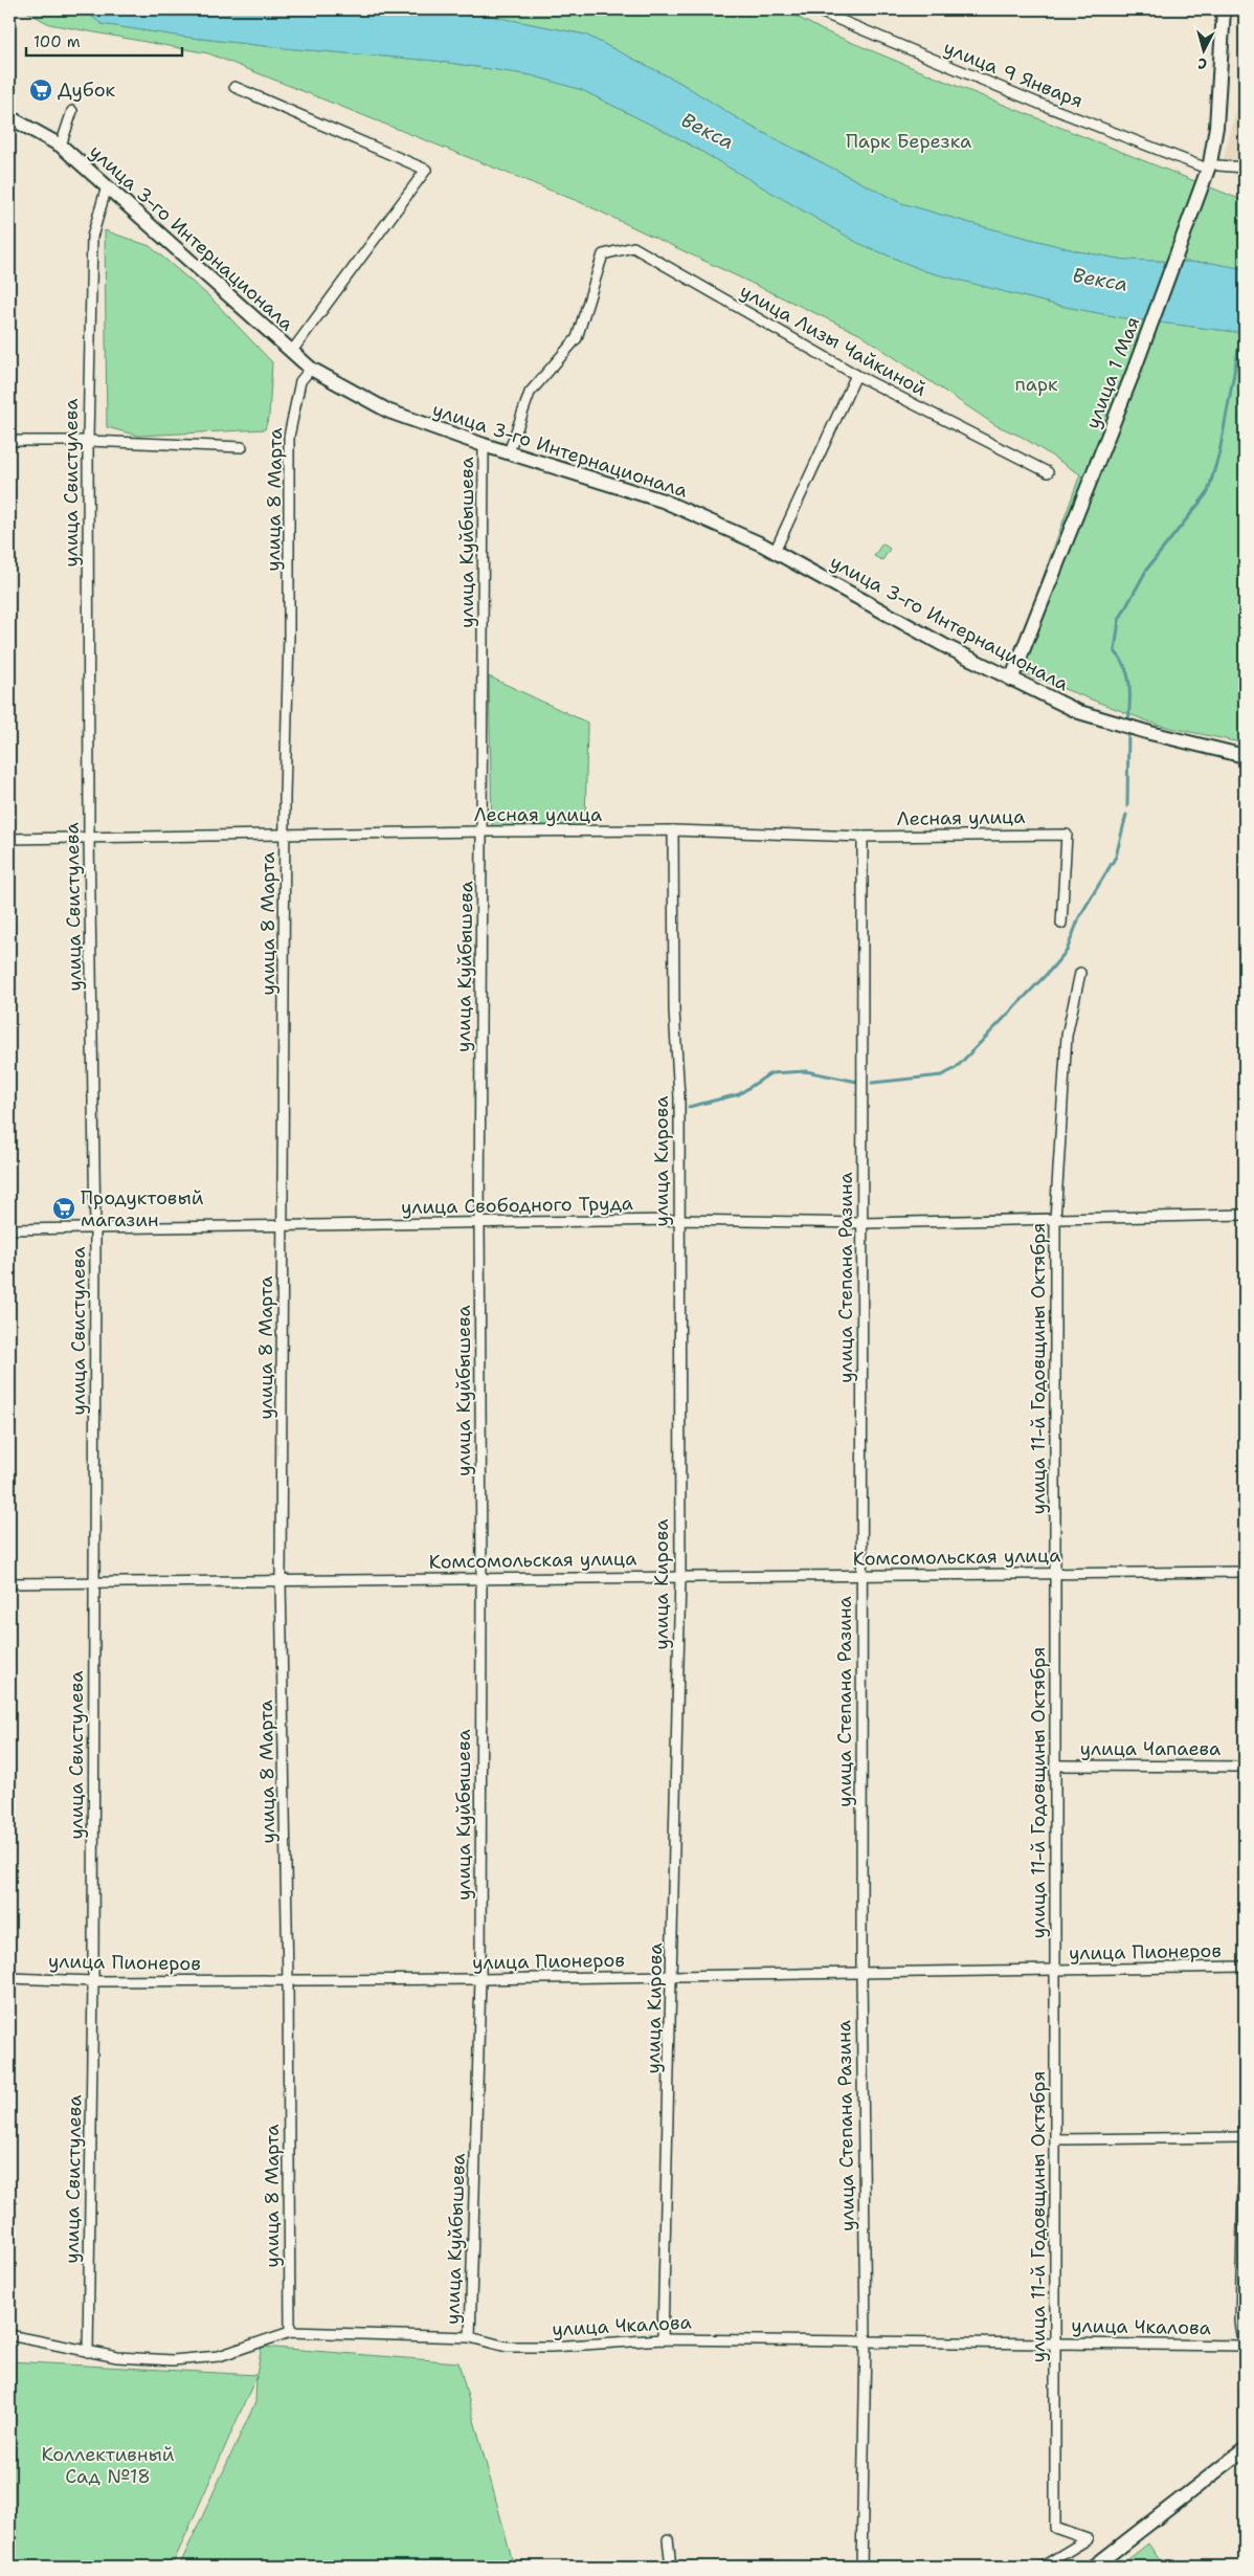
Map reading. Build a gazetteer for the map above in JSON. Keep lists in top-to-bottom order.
{
  "streets": {
    "main road": ["улица 3-го Интернационала", "улица 1 Мая"],
    "street": [
      "улица 9 Января",
      "улица Лизы Чайкиной",
      "улица Свистулева",
      "улица 8 Марта",
      "улица Куйбышева",
      "Лесная улица",
      "улица Кирова",
      "улица Свободного Труда",
      "улица Степана Разина",
      "улица 11-й Годовщины Октября",
      "Комсомольская улица",
      "улица Чапаева",
      "улица Пионеров",
      "улица Чкалова"
    ]
  },
  "crossings": [
    ["улица 3-го Интернационала", "улица Лизы Чайкиной"],
    ["улица 3-го Интернационала", "улица 1 Мая"],
    ["улица 3-го Интернационала", "улица Свистулева"],
    ["улица 3-го Интернационала", "улица 8 Марта"],
    ["улица 3-го Интернационала", "улица Куйбышева"],
    ["улица Свистулева", "Лесная улица"],
    ["улица Свистулева", "улица Свободного Труда"],
    ["улица Свистулева", "Комсомольская улица"],
    ["улица Свистулева", "улица Пионеров"],
    ["улица Свистулева", "улица Чкалова"],
    ["улица 8 Марта", "Лесная улица"],
    ["улица 8 Марта", "улица Свободного Труда"],
    ["улица 8 Марта", "Комсомольская улица"],
    ["улица 8 Марта", "улица Пионеров"],
    ["улица 8 Марта", "улица Чкалова"],
    ["улица Куйбышева", "Лесная улица"],
    ["улица Куйбышева", "улица Свободного Труда"],
    ["улица Куйбышева", "Комсомольская улица"],
    ["улица Куйбышева", "улица Пионеров"],
    ["улица Куйбышева", "улица Чкалова"],
    ["Лесная улица", "улица Кирова"],
    ["Лесная улица", "улица Степана Разина"],
    ["улица Кирова", "улица Свободного Труда"],
    ["улица Кирова", "Комсомольская улица"],
    ["улица Кирова", "улица Пионеров"],
    ["улица Кирова", "улица Чкалова"],
    ["улица Свободного Труда", "улица Степана Разина"],
    ["улица Свободного Труда", "улица 11-й Годовщины Октября"],
    ["улица Степана Разина", "Комсомольская улица"],
    ["улица Степана Разина", "улица Пионеров"],
    ["улица Степана Разина", "улица Чкалова"],
    ["улица 11-й Годовщины Октября", "Комсомольская улица"],
    ["улица 11-й Годовщины Октября", "улица Чапаева"],
    ["улица 11-й Годовщины Октября", "улица Пионеров"],
    ["улица 11-й Годовщины Октября", "улица Чкалова"]
  ],
  "water": ["Векса"],
  "parks": ["Парк Березка", "парк", "Коллективный Сад №18"],
  "places": {
    "supermarket": ["Дубок", "Продуктовый магазин"]
  },
  "scale_bar": "100 m",
  "north": "bottom"
}
